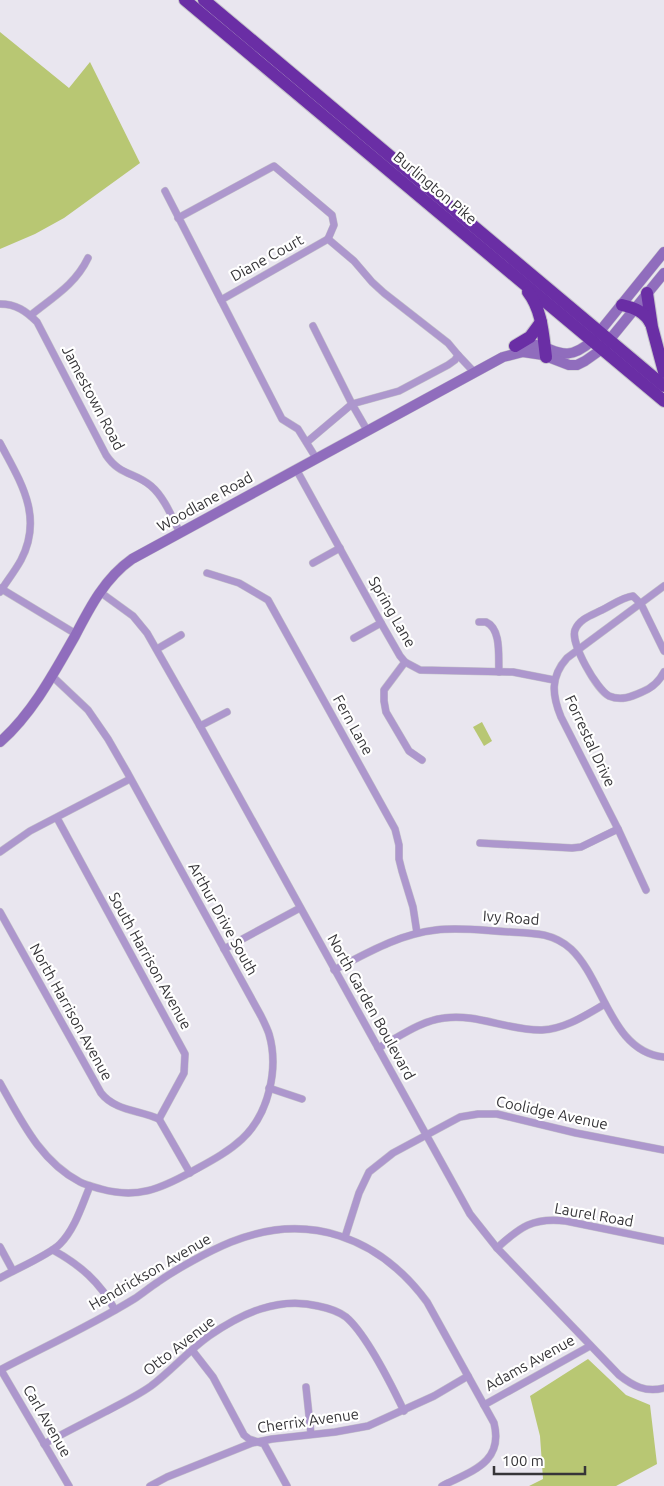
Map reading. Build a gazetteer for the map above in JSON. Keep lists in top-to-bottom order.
{
  "streets": {
    "highway": ["Burlington Pike"],
    "street": [
      "Diane Court",
      "Jamestown Road",
      "Woodlane Road",
      "Spring Lane",
      "Fern Lane",
      "Forrestal Drive",
      "Ivy Road",
      "Arthur Drive South",
      "South Harrison Avenue",
      "North Garden Boulevard",
      "North Harrison Avenue",
      "Coolidge Avenue",
      "Laurel Road",
      "Hendrickson Avenue",
      "Otto Avenue",
      "Adams Avenue",
      "Carl Avenue",
      "Cherrix Avenue"
    ]
  },
  "crossings": [
    ["Burlington Pike", "Woodlane Road"],
    ["Jamestown Road", "Woodlane Road"],
    ["Woodlane Road", "Spring Lane"],
    ["Woodlane Road", "Arthur Drive South"],
    ["Woodlane Road", "North Garden Boulevard"],
    ["Spring Lane", "Forrestal Drive"],
    ["Fern Lane", "Ivy Road"],
    ["Ivy Road", "North Garden Boulevard"],
    ["South Harrison Avenue", "North Harrison Avenue"],
    ["North Garden Boulevard", "Coolidge Avenue"],
    ["North Garden Boulevard", "Laurel Road"],
    ["North Garden Boulevard", "Adams Avenue"],
    ["Coolidge Avenue", "Hendrickson Avenue"],
    ["Hendrickson Avenue", "Adams Avenue"],
    ["Hendrickson Avenue", "Carl Avenue"],
    ["Hendrickson Avenue", "Cherrix Avenue"],
    ["Otto Avenue", "Carl Avenue"],
    ["Otto Avenue", "Cherrix Avenue"]
  ],
  "scale_bar": "100 m"
}
